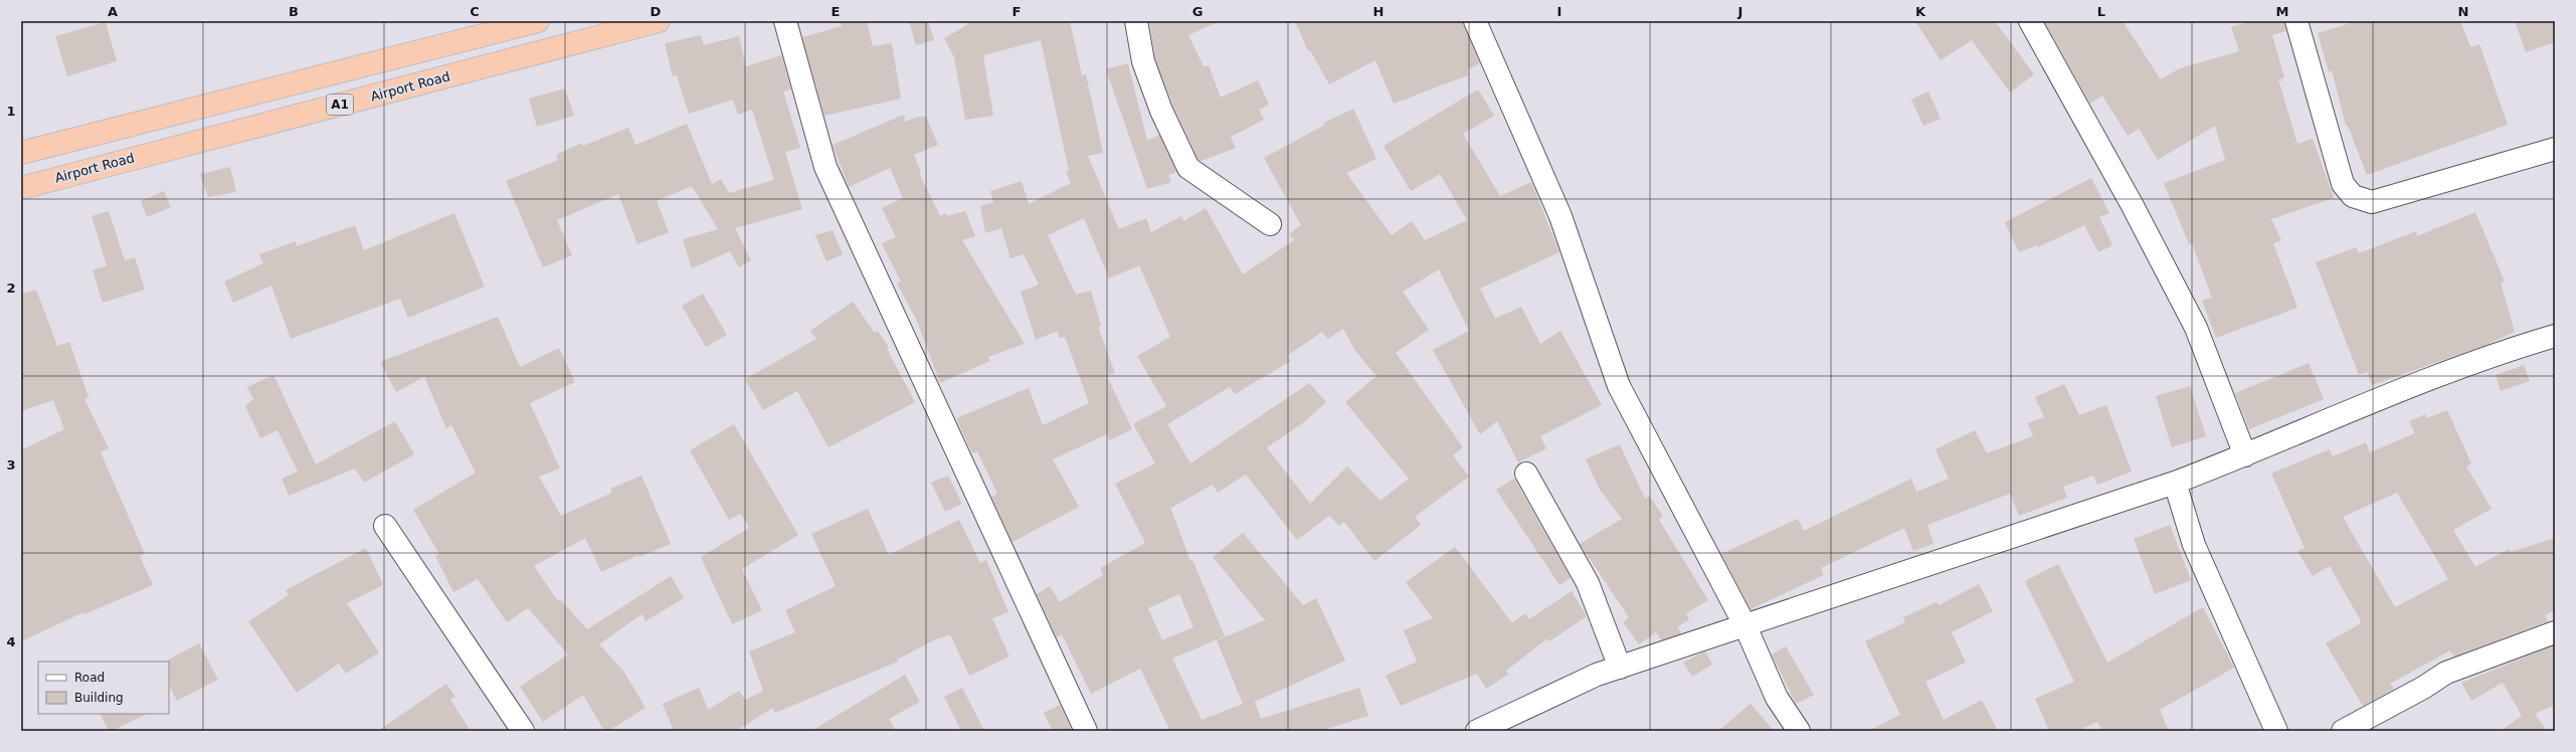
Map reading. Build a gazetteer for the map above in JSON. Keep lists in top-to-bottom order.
{
  "streets": {
    "highway": ["Airport Road", "A1"]
  },
  "legend": ["Road", "Building"],
  "grid": {
    "columns": [
      "A",
      "B",
      "C",
      "D",
      "E",
      "F",
      "G",
      "H",
      "I",
      "J",
      "K",
      "L",
      "M",
      "N"
    ],
    "rows": [
      "1",
      "2",
      "3",
      "4"
    ]
  }
}
